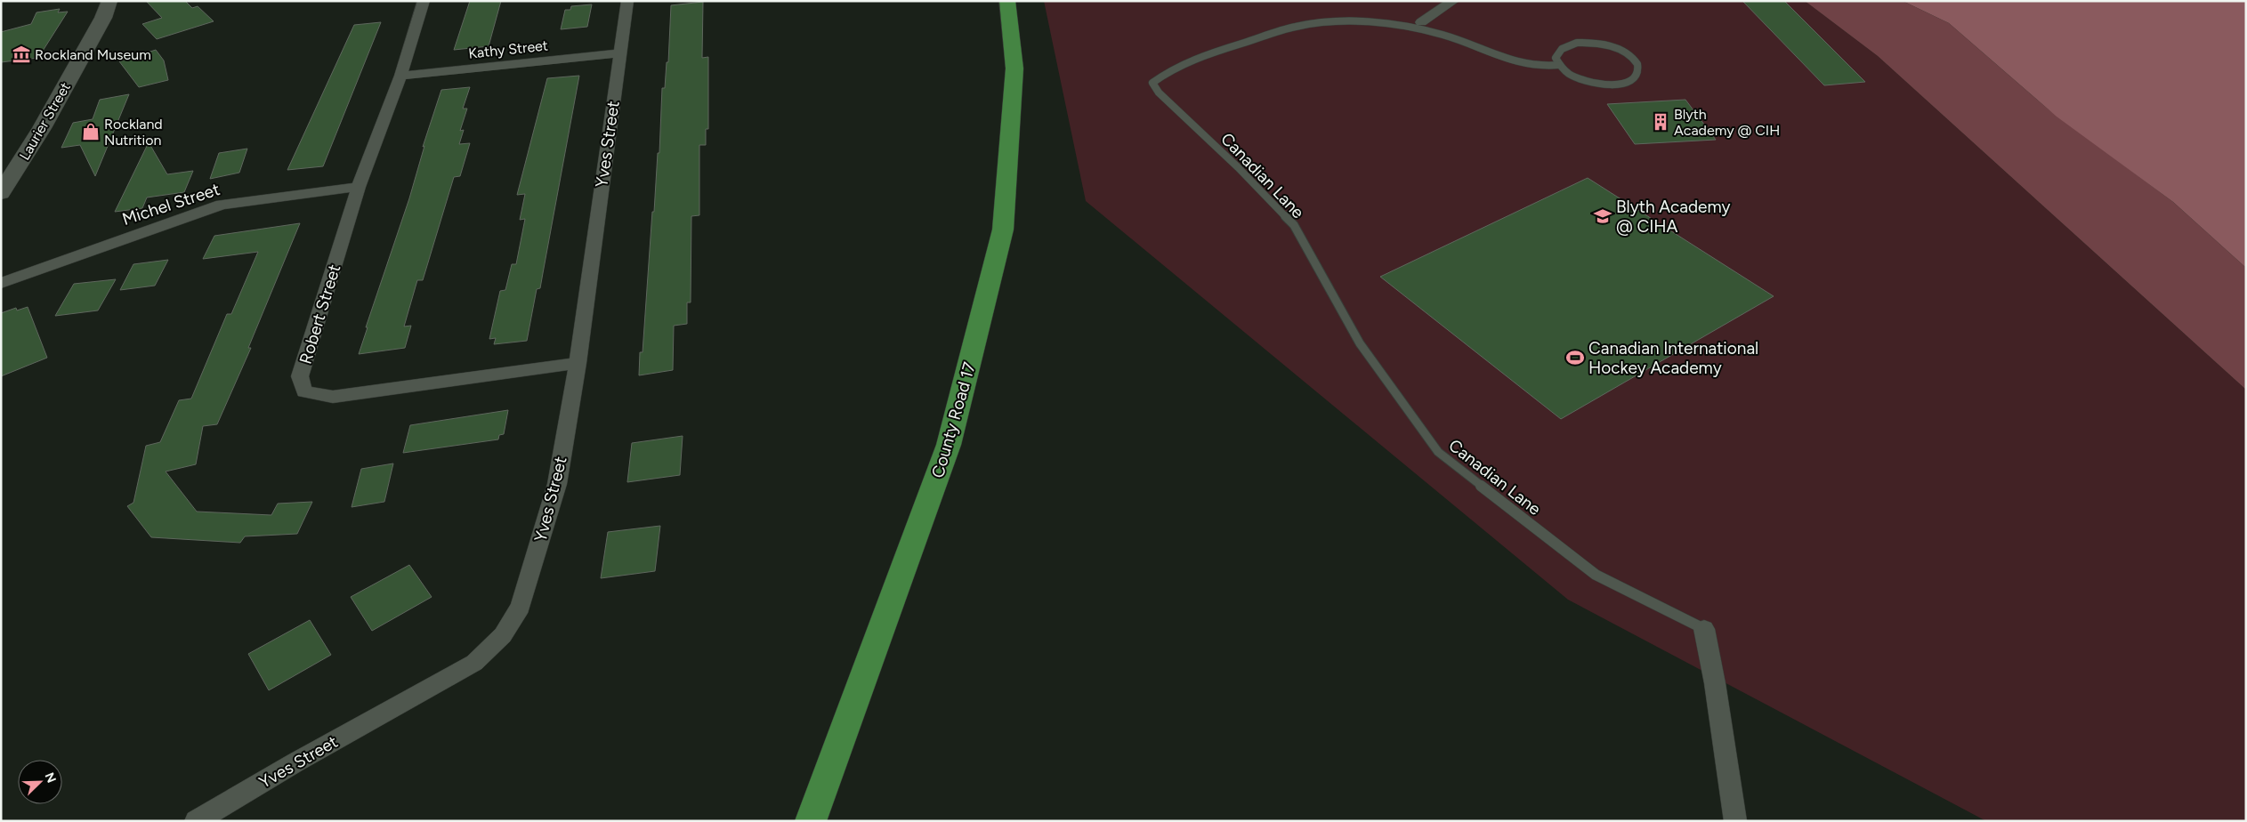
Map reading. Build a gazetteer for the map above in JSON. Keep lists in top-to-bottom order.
{
  "streets": {
    "main road": ["Laurier Street", "County Road 17"],
    "street": [
      "Kathy Street",
      "Yves Street",
      "Michel Street",
      "Robert Street"
    ],
    "lane": ["Canadian Lane"]
  },
  "crossings": [
    ["Kathy Street", "Yves Street"],
    ["Kathy Street", "Robert Street"],
    ["Yves Street", "Robert Street"],
    ["Michel Street", "Robert Street"]
  ],
  "places": {
    "museum": ["Rockland Museum"],
    "building": ["Blyth Academy @ CIH"],
    "shop": ["Rockland Nutrition"],
    "school or university": ["Blyth Academy @ CIHA"],
    "sports": ["Canadian International Hockey Academy"]
  },
  "north": "top right"
}
